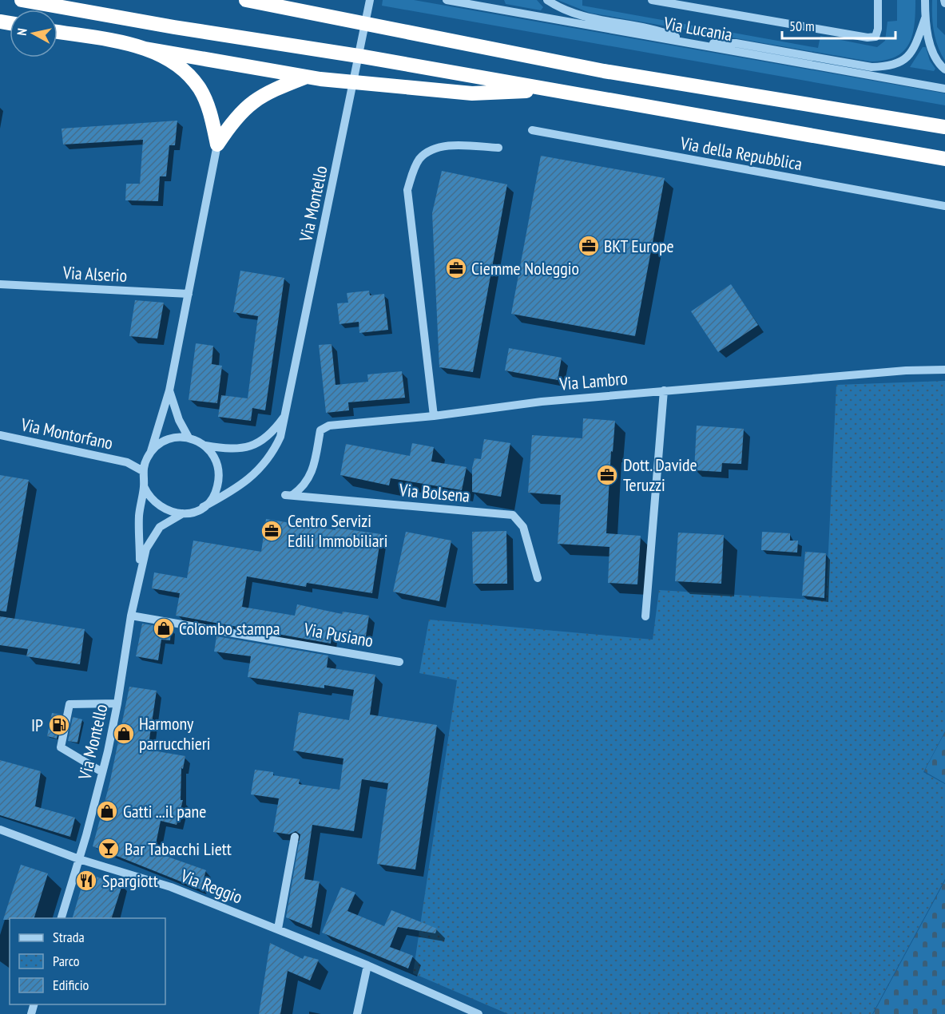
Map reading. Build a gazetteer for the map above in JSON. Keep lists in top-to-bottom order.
{
  "streets": {
    "street": [
      "Via Lucania",
      "Via della Repubblica",
      "Via Montello",
      "Via Alserio",
      "Via Lambro",
      "Via Montorfano",
      "Via Bolsena",
      "Via Pusiano",
      "Via Reggio"
    ]
  },
  "crossings": [
    ["Via Montello", "Via Montorfano"],
    ["Via Montello", "Via Pusiano"],
    ["Via Montello", "Via Reggio"],
    ["Via Lambro", "Via Bolsena"]
  ],
  "places": {
    "office": [
      "BKT Europe",
      "Ciemme Noleggio",
      "Dott. Davide Teruzzi",
      "Centro Servizi Edili Immobiliari"
    ],
    "shop": ["Colombo stampa", "Harmony parrucchieri", "Gatti ...il pane"],
    "fuel station": ["IP"],
    "bar": ["Bar Tabacchi Liett"],
    "restaurant": ["Spargiott"]
  },
  "legend": ["Strada", "Parco", "Edificio"],
  "scale_bar": "50 m",
  "north": "left"
}
